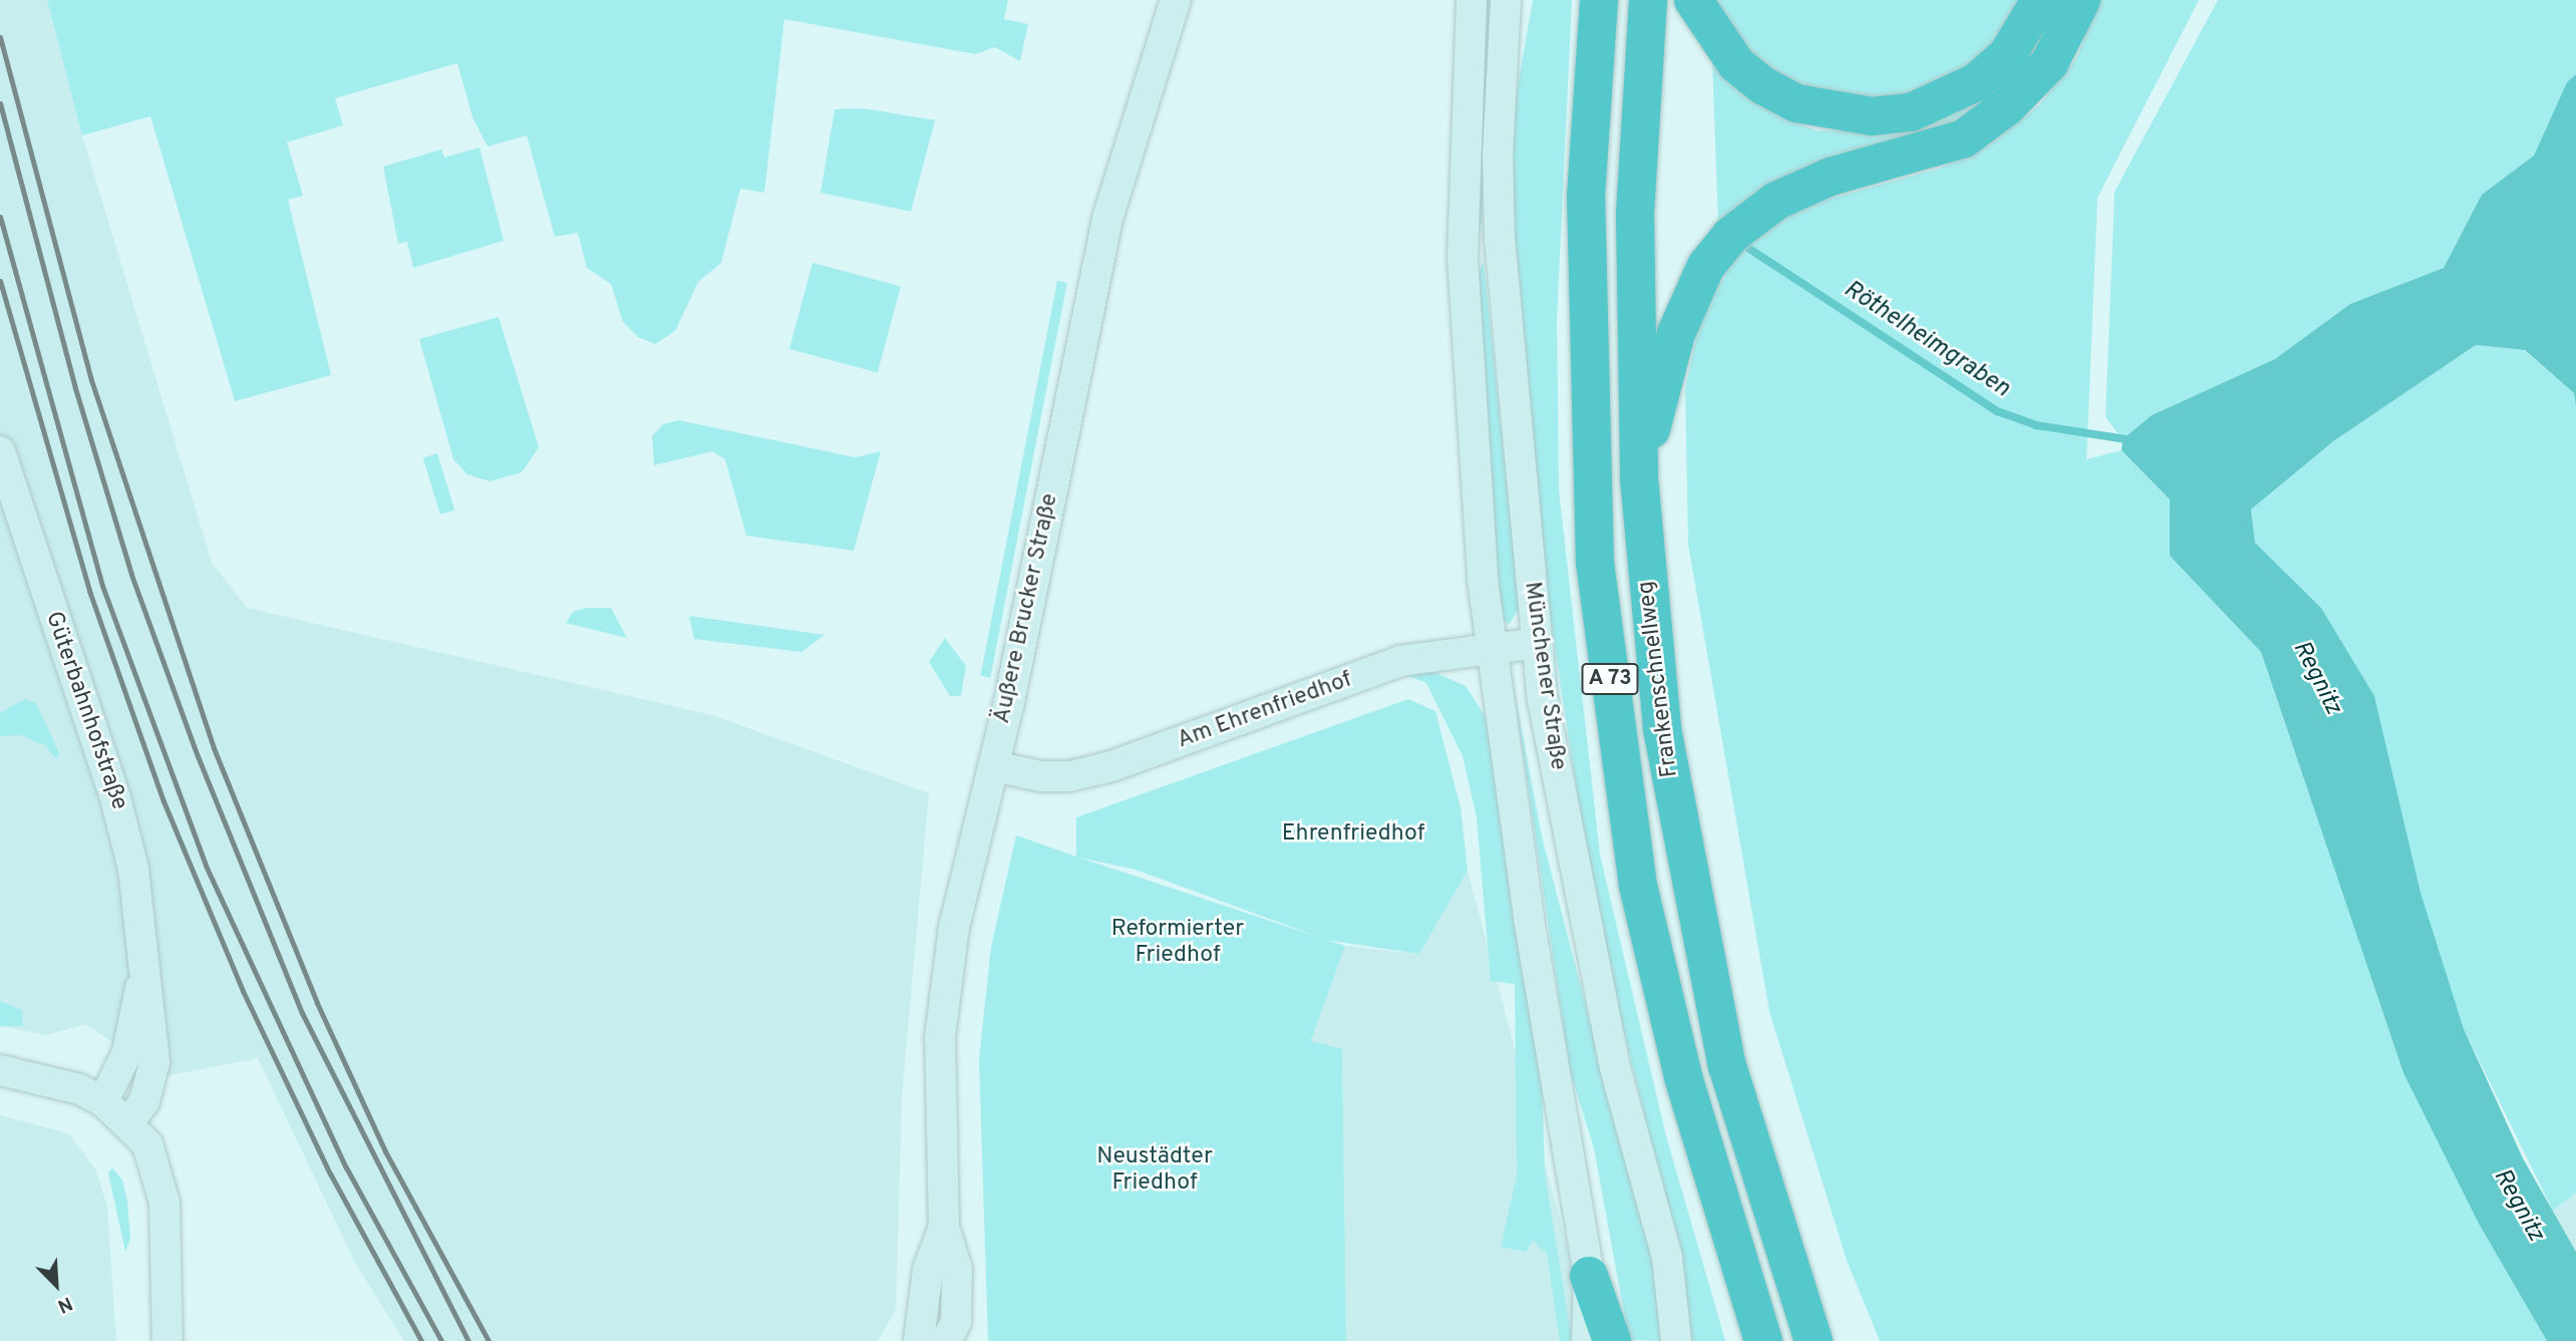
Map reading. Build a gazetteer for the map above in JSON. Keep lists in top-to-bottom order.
{
  "streets": {
    "highway": ["A 73", "Frankenschnellweg"],
    "street": [
      "Äußere Brucker Straße",
      "Münchener Straße",
      "Güterbahnhofstraße",
      "Am Ehrenfriedhof"
    ]
  },
  "crossings": [
    ["Äußere Brucker Straße", "Am Ehrenfriedhof"],
    ["Münchener Straße", "Am Ehrenfriedhof"]
  ],
  "water": ["Röthelheimgraben", "Regnitz"],
  "parks": ["Ehrenfriedhof", "Reformierter Friedhof", "Neustädter Friedhof"],
  "north": "bottom right"
}
